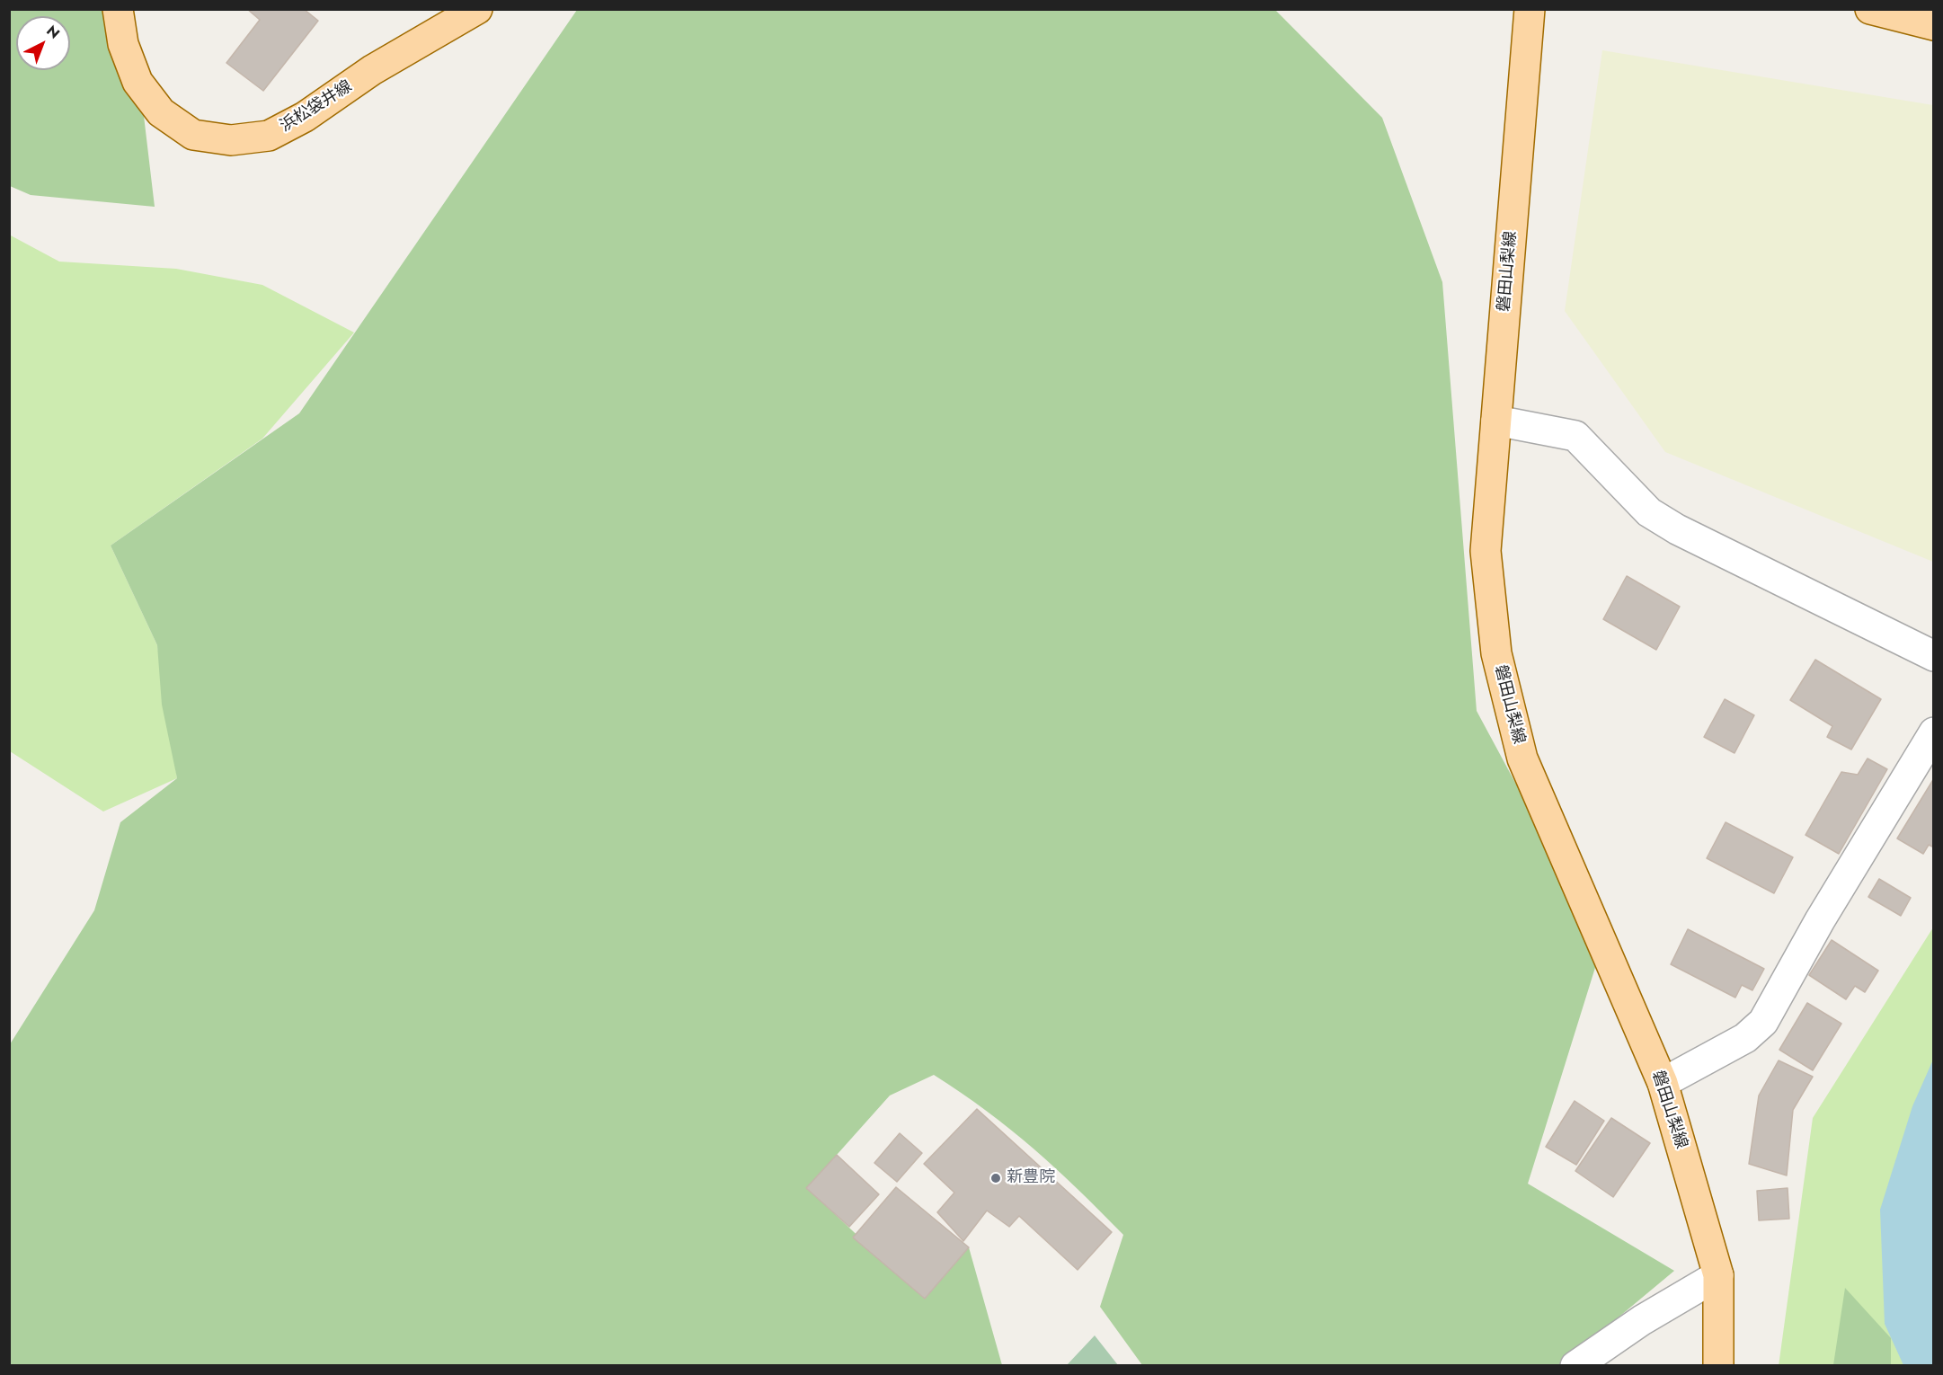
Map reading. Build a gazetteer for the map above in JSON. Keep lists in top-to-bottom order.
{
  "streets": {
    "main road": ["浜松袋井線", "磐田山梨線"]
  },
  "places": ["新豊院"],
  "north": "top right"
}
